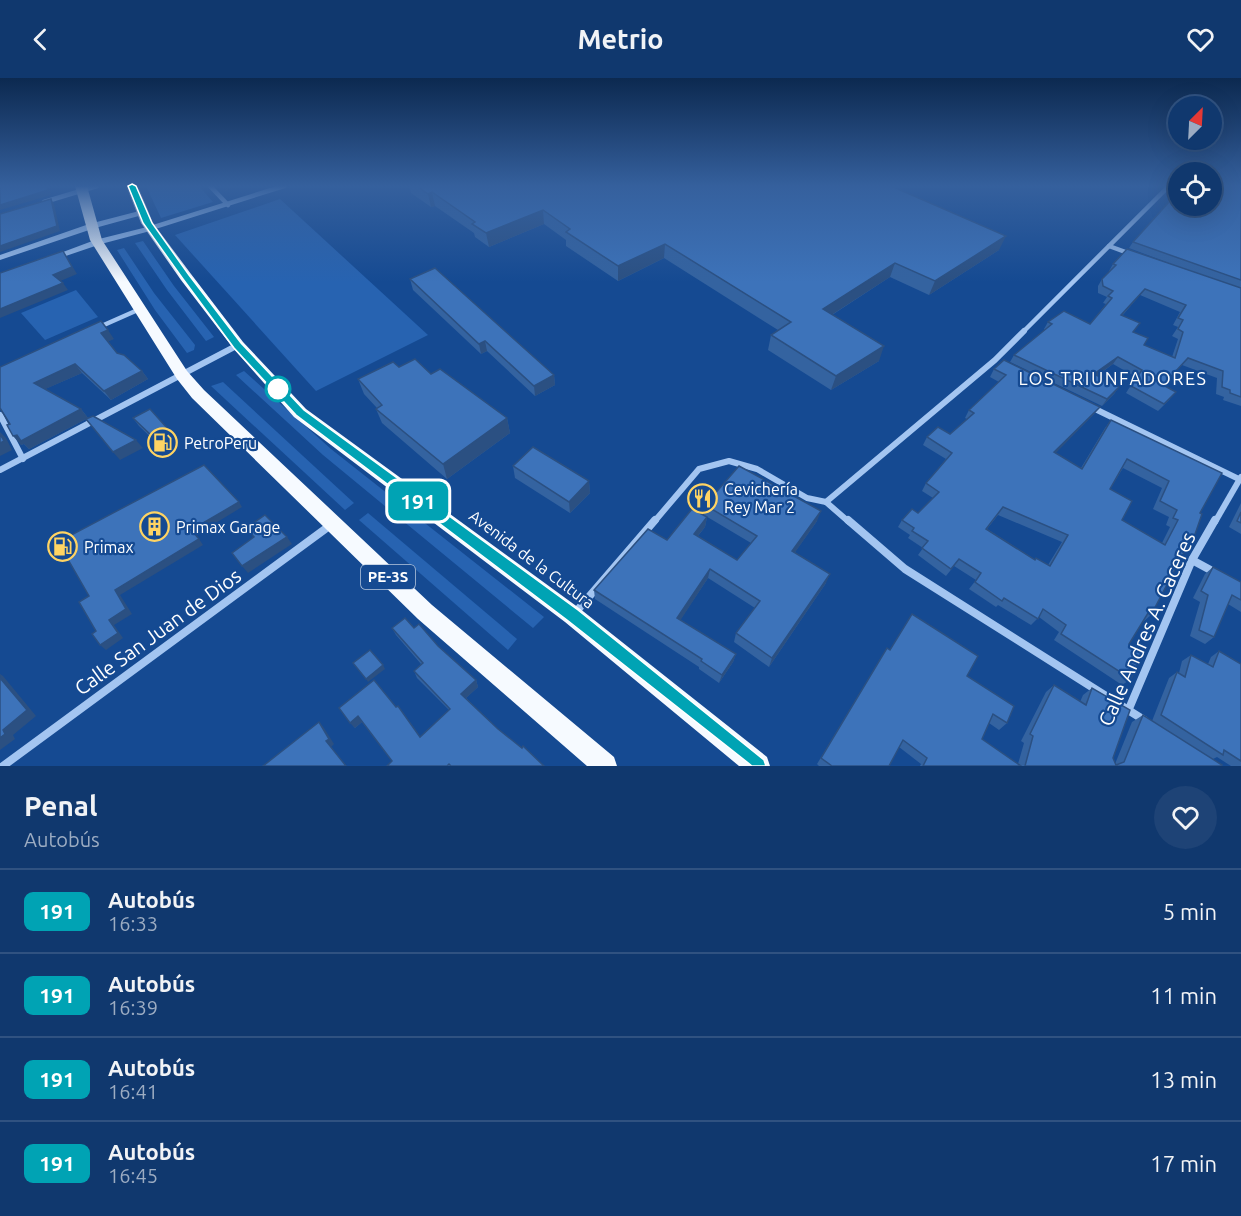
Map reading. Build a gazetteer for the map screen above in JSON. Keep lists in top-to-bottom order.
{
  "streets": {
    "highway": ["Avenida de la Cultura", "PE-3S"],
    "street": ["Calle Andres A. Caceres", "Calle San Juan de Dios"]
  },
  "crossings": [
    ["PE-3S", "Calle San Juan de Dios"]
  ],
  "districts": ["LOS TRIUNFADORES"],
  "places": {
    "fuel station": ["PetroPeru", "Primax"],
    "restaurant": ["Cevichería Rey Mar 2"],
    "building": ["Primax Garage"]
  },
  "lines": ["bus line 191"],
  "north": "top right",
  "page": {
    "header": "Metrio",
    "on_map": "191",
    "heading": ["Penal", "Autobús"],
    "list": [
      {
        "mark": "191",
        "name": "Autobús",
        "note": "16:33",
        "value": "5 min"
      },
      {
        "mark": "191",
        "name": "Autobús",
        "note": "16:39",
        "value": "11 min"
      },
      {
        "mark": "191",
        "name": "Autobús",
        "note": "16:41",
        "value": "13 min"
      },
      {
        "mark": "191",
        "name": "Autobús",
        "note": "16:45",
        "value": "17 min"
      }
    ]
  }
}
